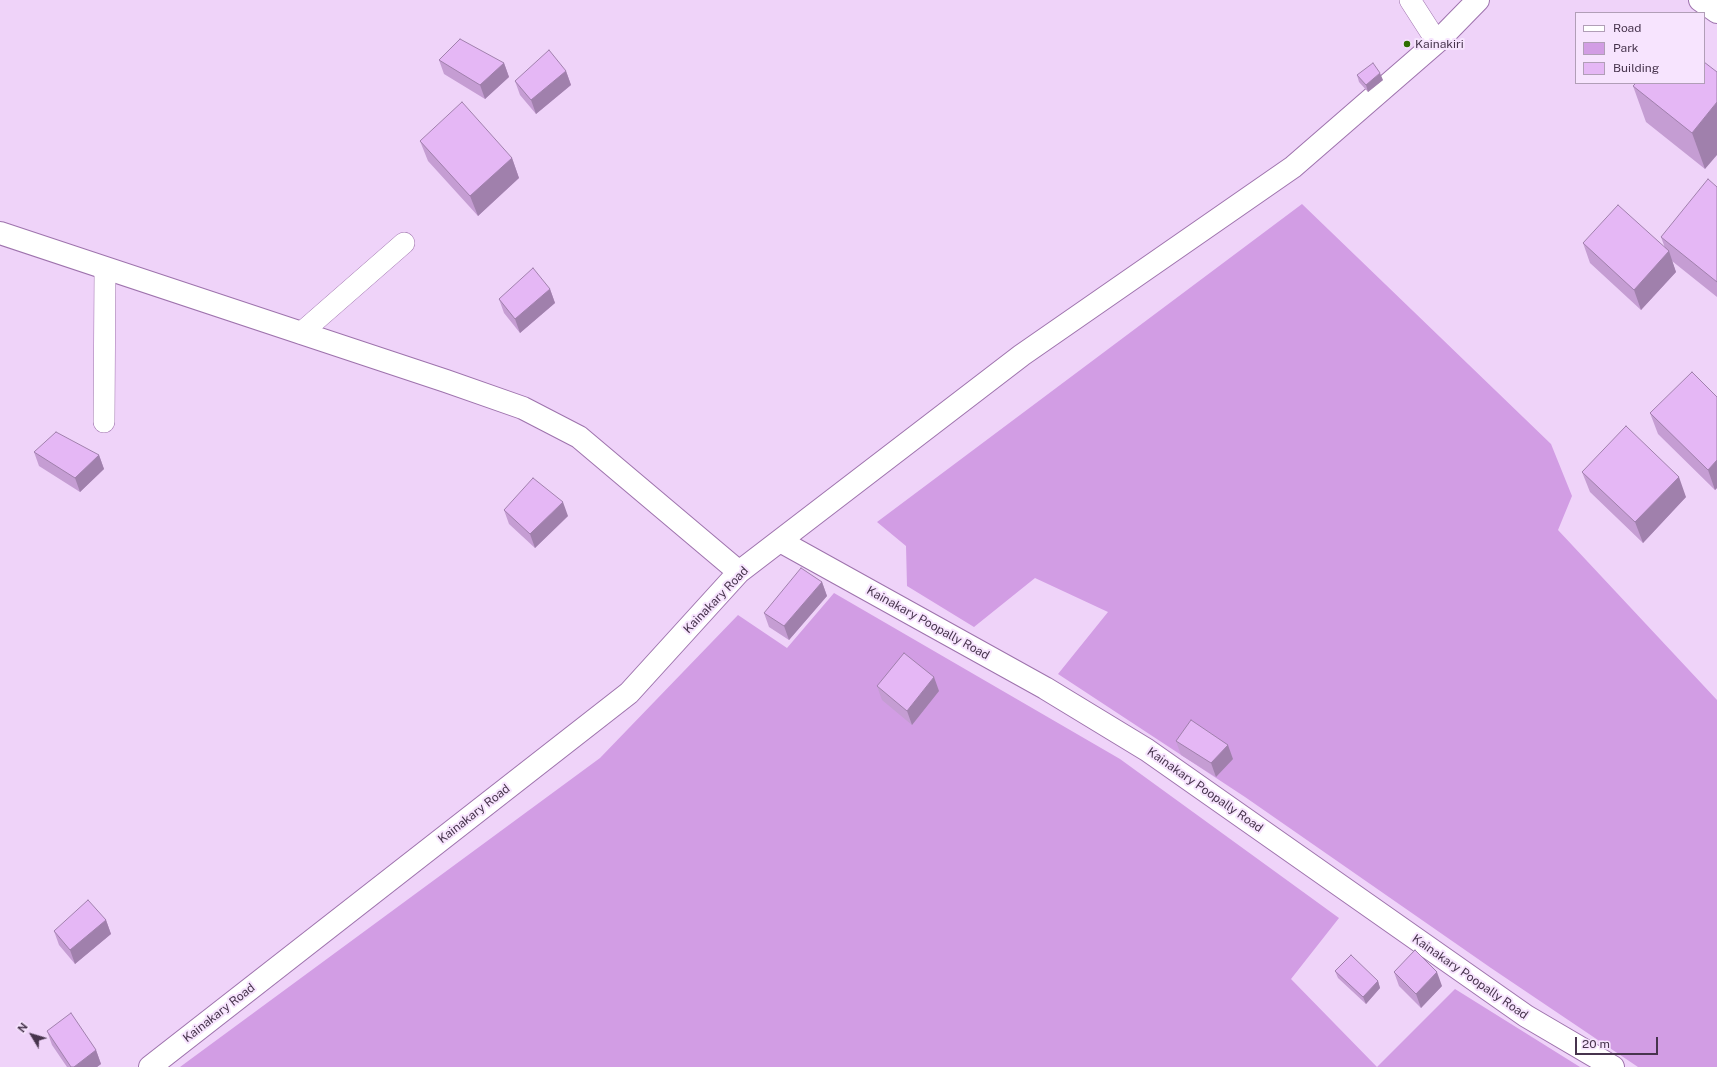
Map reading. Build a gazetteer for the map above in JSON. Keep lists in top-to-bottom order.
{
  "streets": {
    "main road": ["Kainakary Road", "Kainakary Poopally Road"]
  },
  "crossings": [
    ["Kainakary Road", "Kainakary Poopally Road"]
  ],
  "places": ["Kainakiri"],
  "legend": ["Road", "Park", "Building"],
  "scale_bar": "20 m",
  "north": "top left"
}
